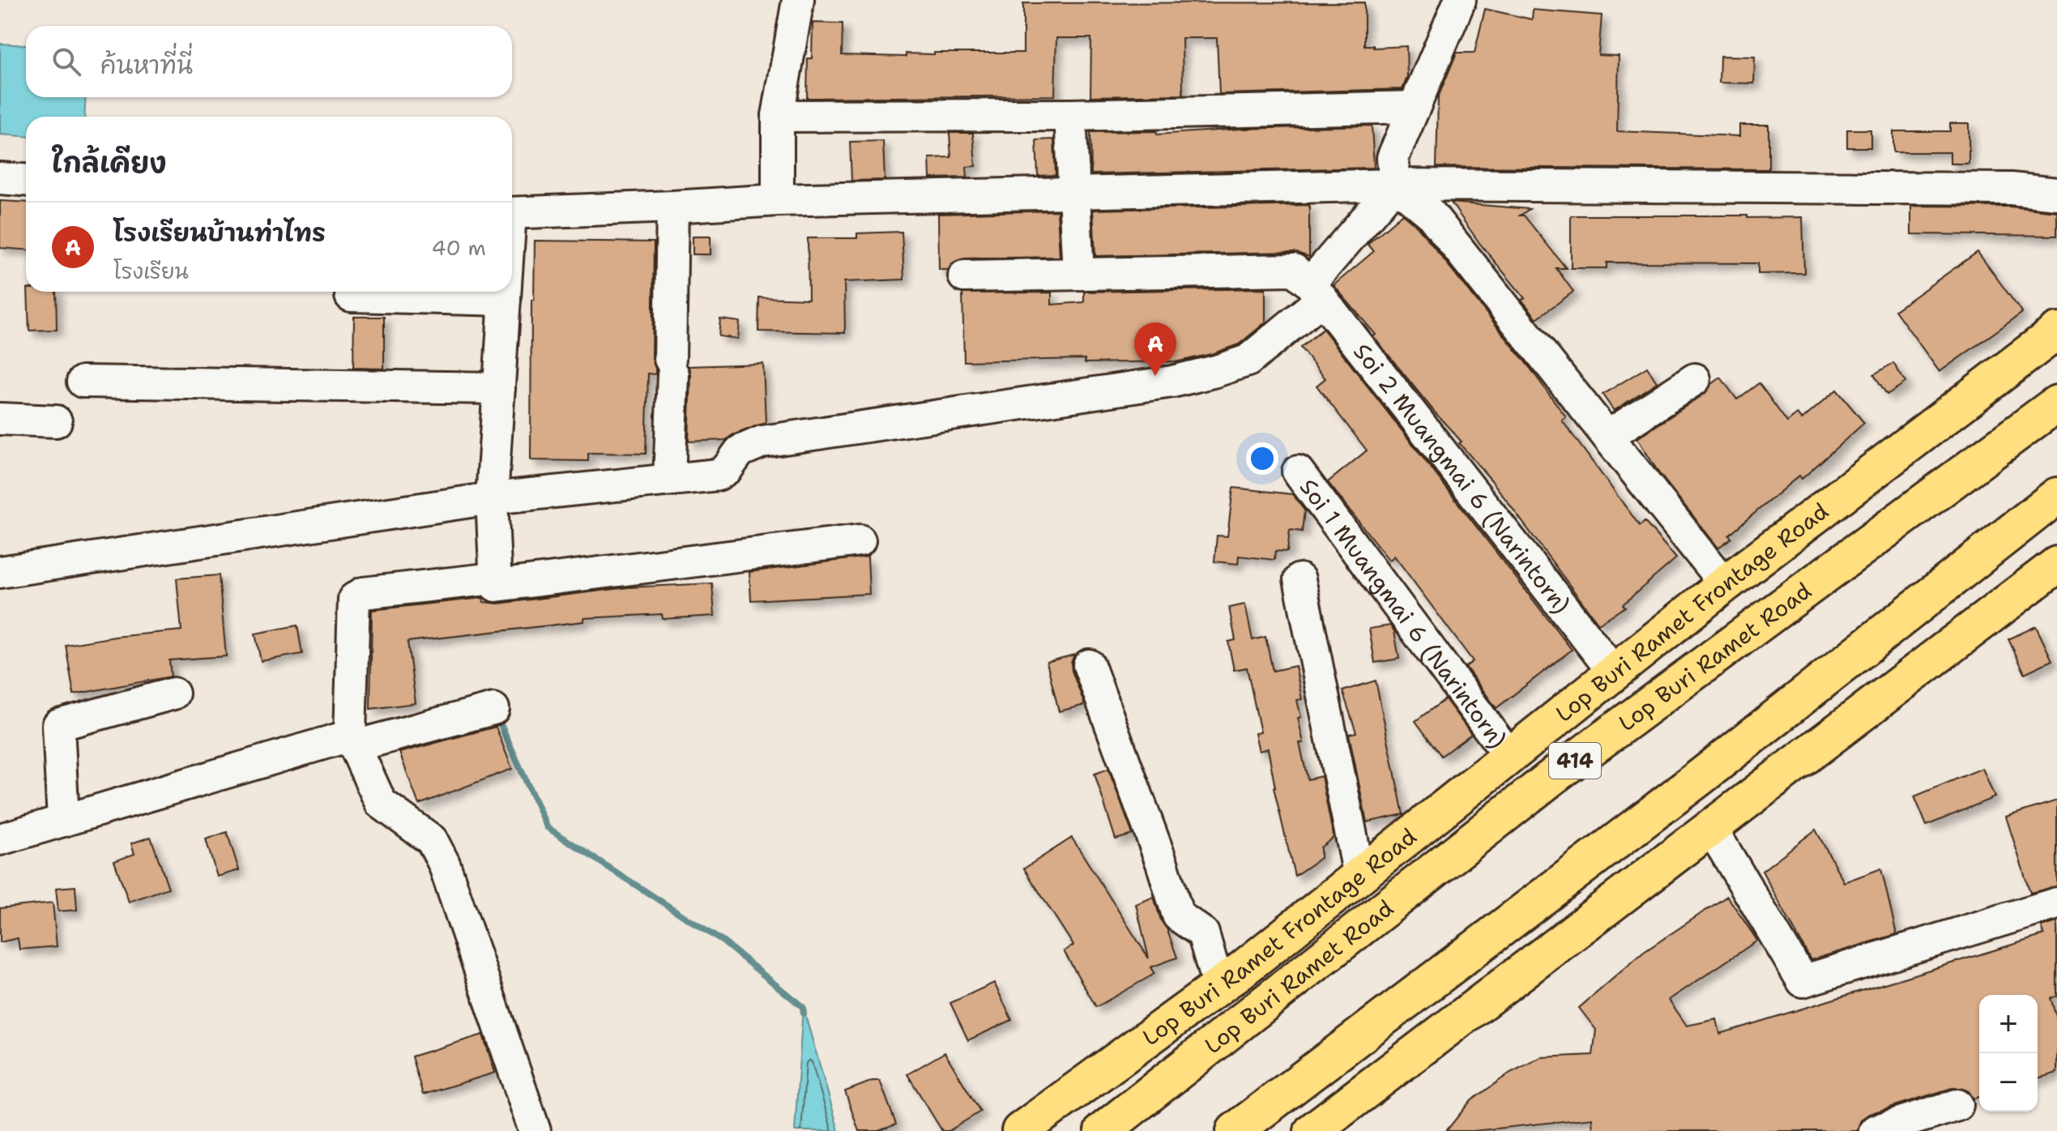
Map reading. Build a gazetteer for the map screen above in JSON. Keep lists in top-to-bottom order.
{
  "streets": {
    "main road": ["Lop Buri Ramet Frontage Road", "Lop Buri Ramet Road", "414"],
    "street": ["Soi 2 Muangmai 6 (Narintorn)", "Soi 1 Muangmai 6 (Narintorn)"]
  },
  "crossings": [
    ["Soi 2 Muangmai 6 (Narintorn)", "Lop Buri Ramet Frontage Road"],
    ["Lop Buri Ramet Frontage Road", "Soi 1 Muangmai 6 (Narintorn)"]
  ],
  "page": {
    "search": "ค้นหาที่นี่",
    "heading": "ใกล้เคียง",
    "list": [
      {
        "mark": "A",
        "name": "โรงเรียนบ้านท่าไทร",
        "note": "โรงเรียน",
        "value": "40 m"
      }
    ],
    "pins": "A",
    "map_buttons": ["+", "−"]
  }
}
